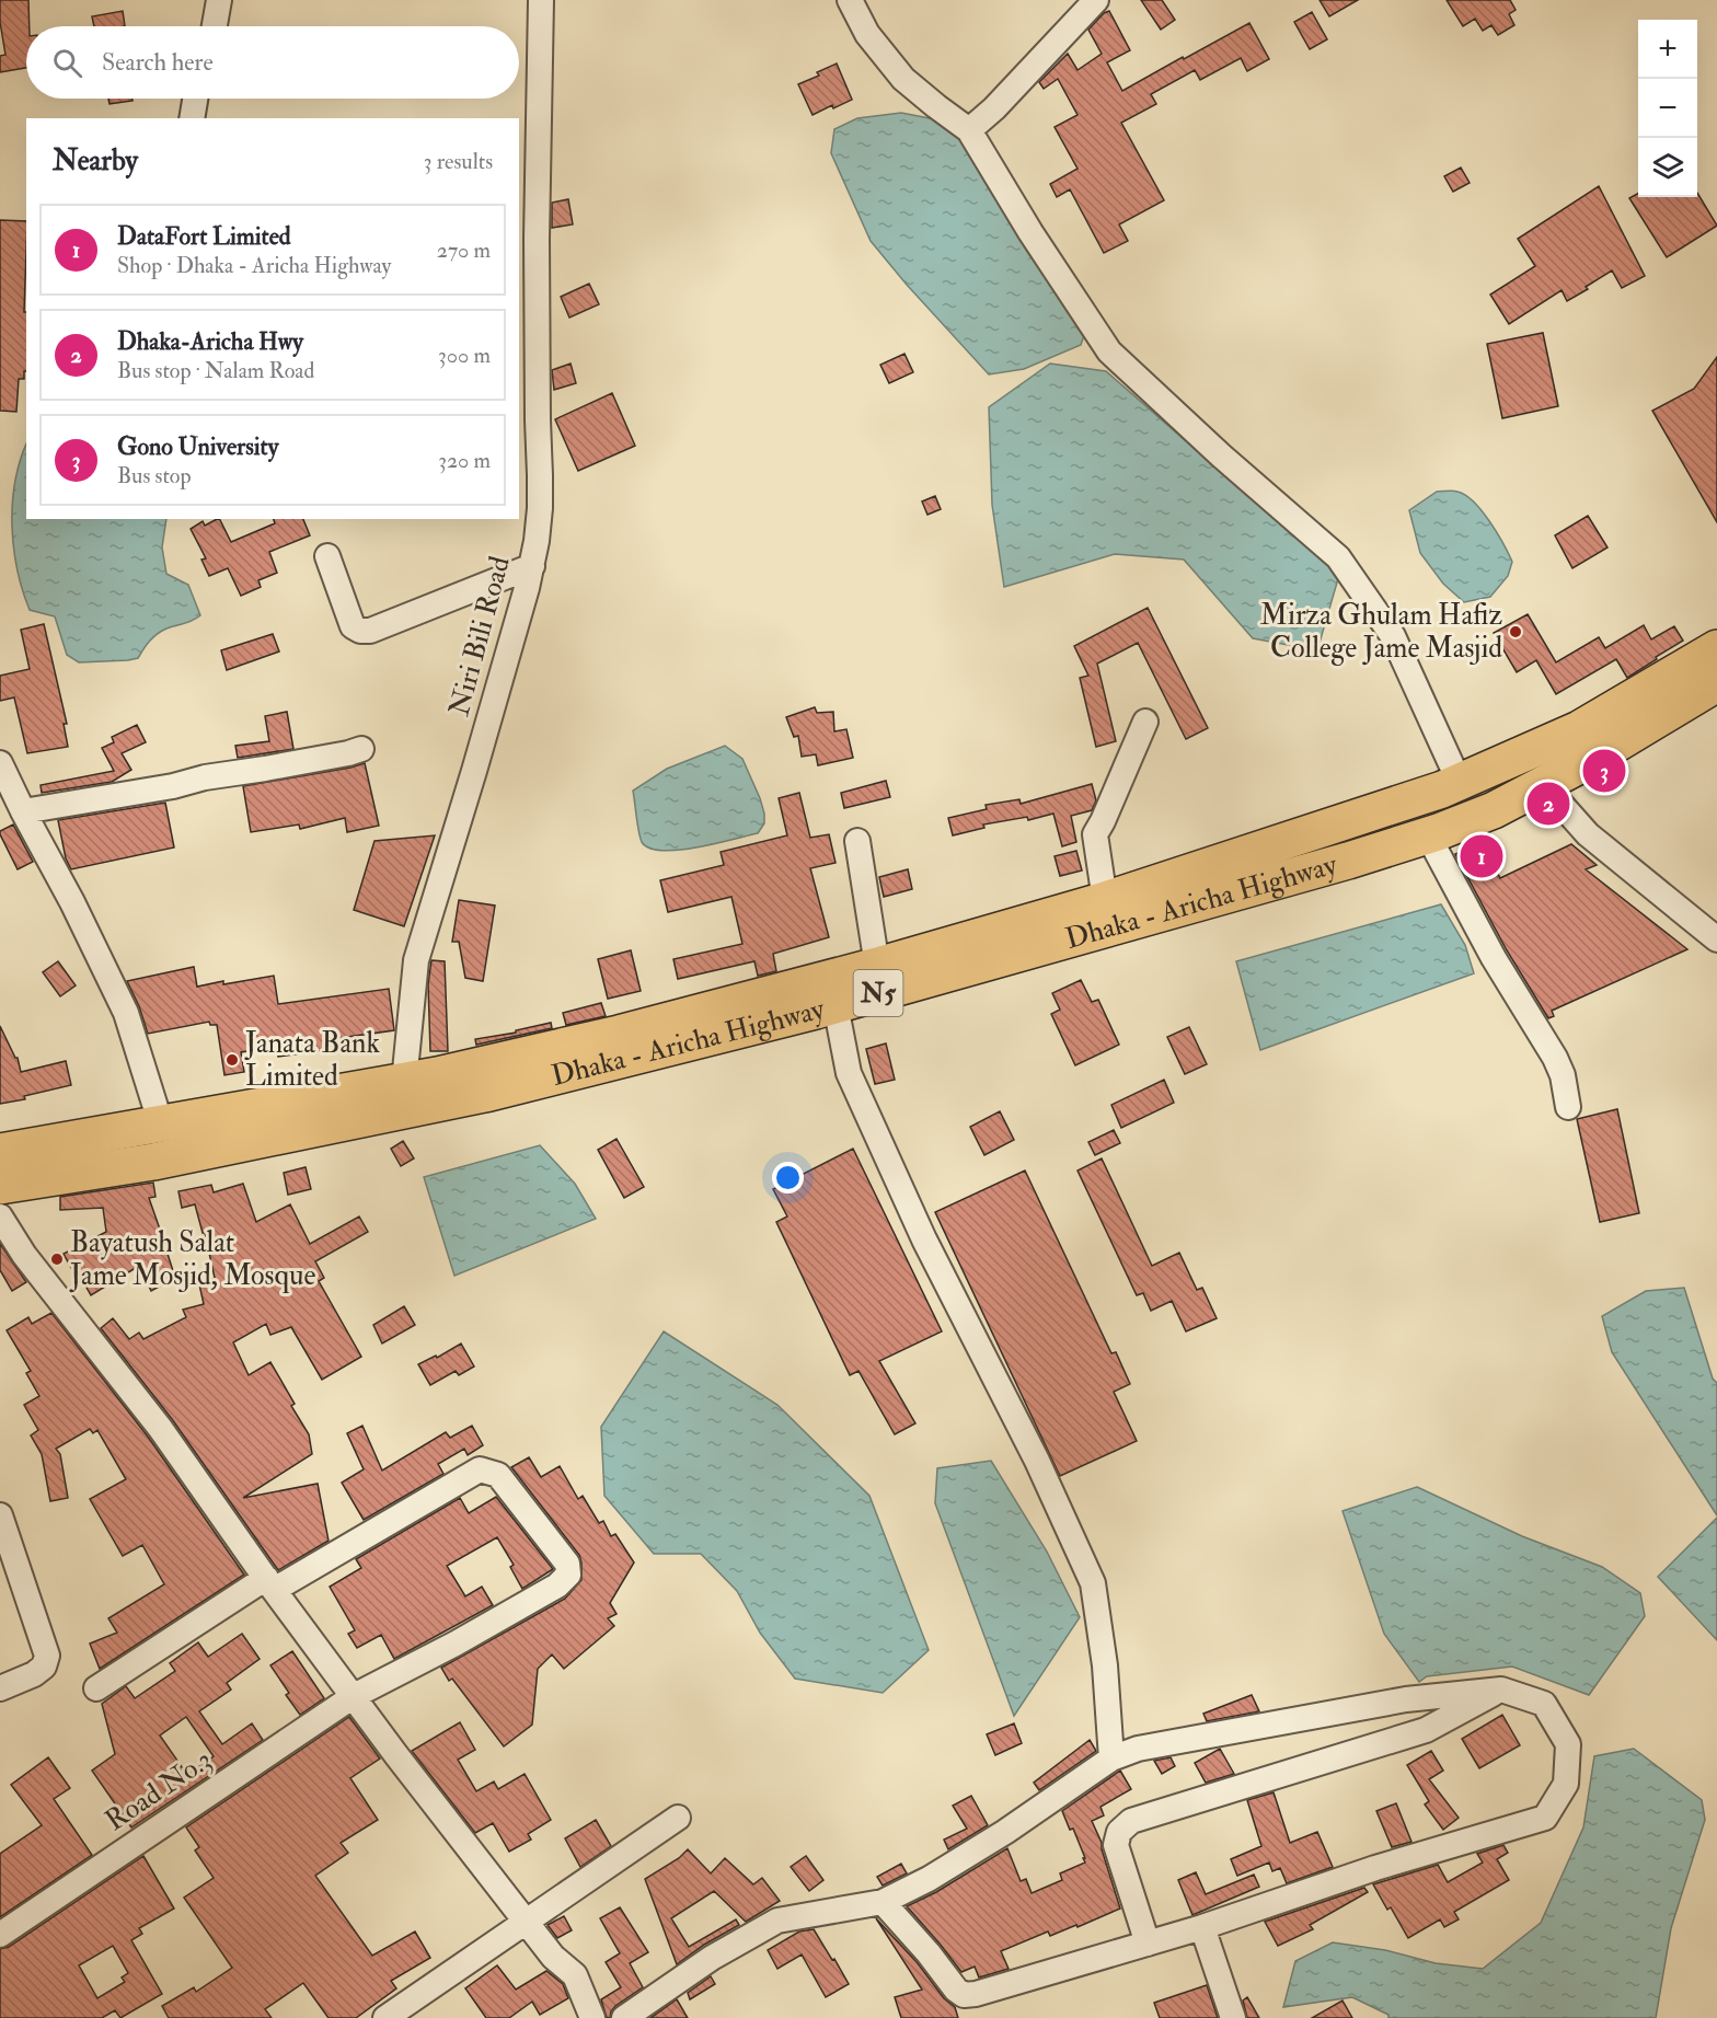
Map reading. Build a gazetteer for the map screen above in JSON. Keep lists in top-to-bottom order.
{
  "streets": {
    "highway": ["Dhaka - Aricha Highway", "N5"],
    "street": ["Niri Bili Road", "Road No.3"]
  },
  "crossings": [
    ["Niri Bili Road", "N5"]
  ],
  "places": ["Mirza Ghulam Hafiz College Jame Masjid", "Janata Bank Limited", "Bayatush Salat Jame Mosjid, Mosque"],
  "page": {
    "map_buttons": ["+", "−"],
    "search": "Search here",
    "heading": ["Nearby", "3 results"],
    "list": [
      {
        "mark": "1",
        "name": "DataFort Limited",
        "note": "Shop · Dhaka - Aricha Highway",
        "value": "270 m"
      },
      {
        "mark": "2",
        "name": "Dhaka-Aricha Hwy",
        "note": "Bus stop · Nalam Road",
        "value": "300 m"
      },
      {
        "mark": "3",
        "name": "Gono University",
        "note": "Bus stop",
        "value": "320 m"
      }
    ],
    "pins": ["3", "2", "1"]
  }
}
